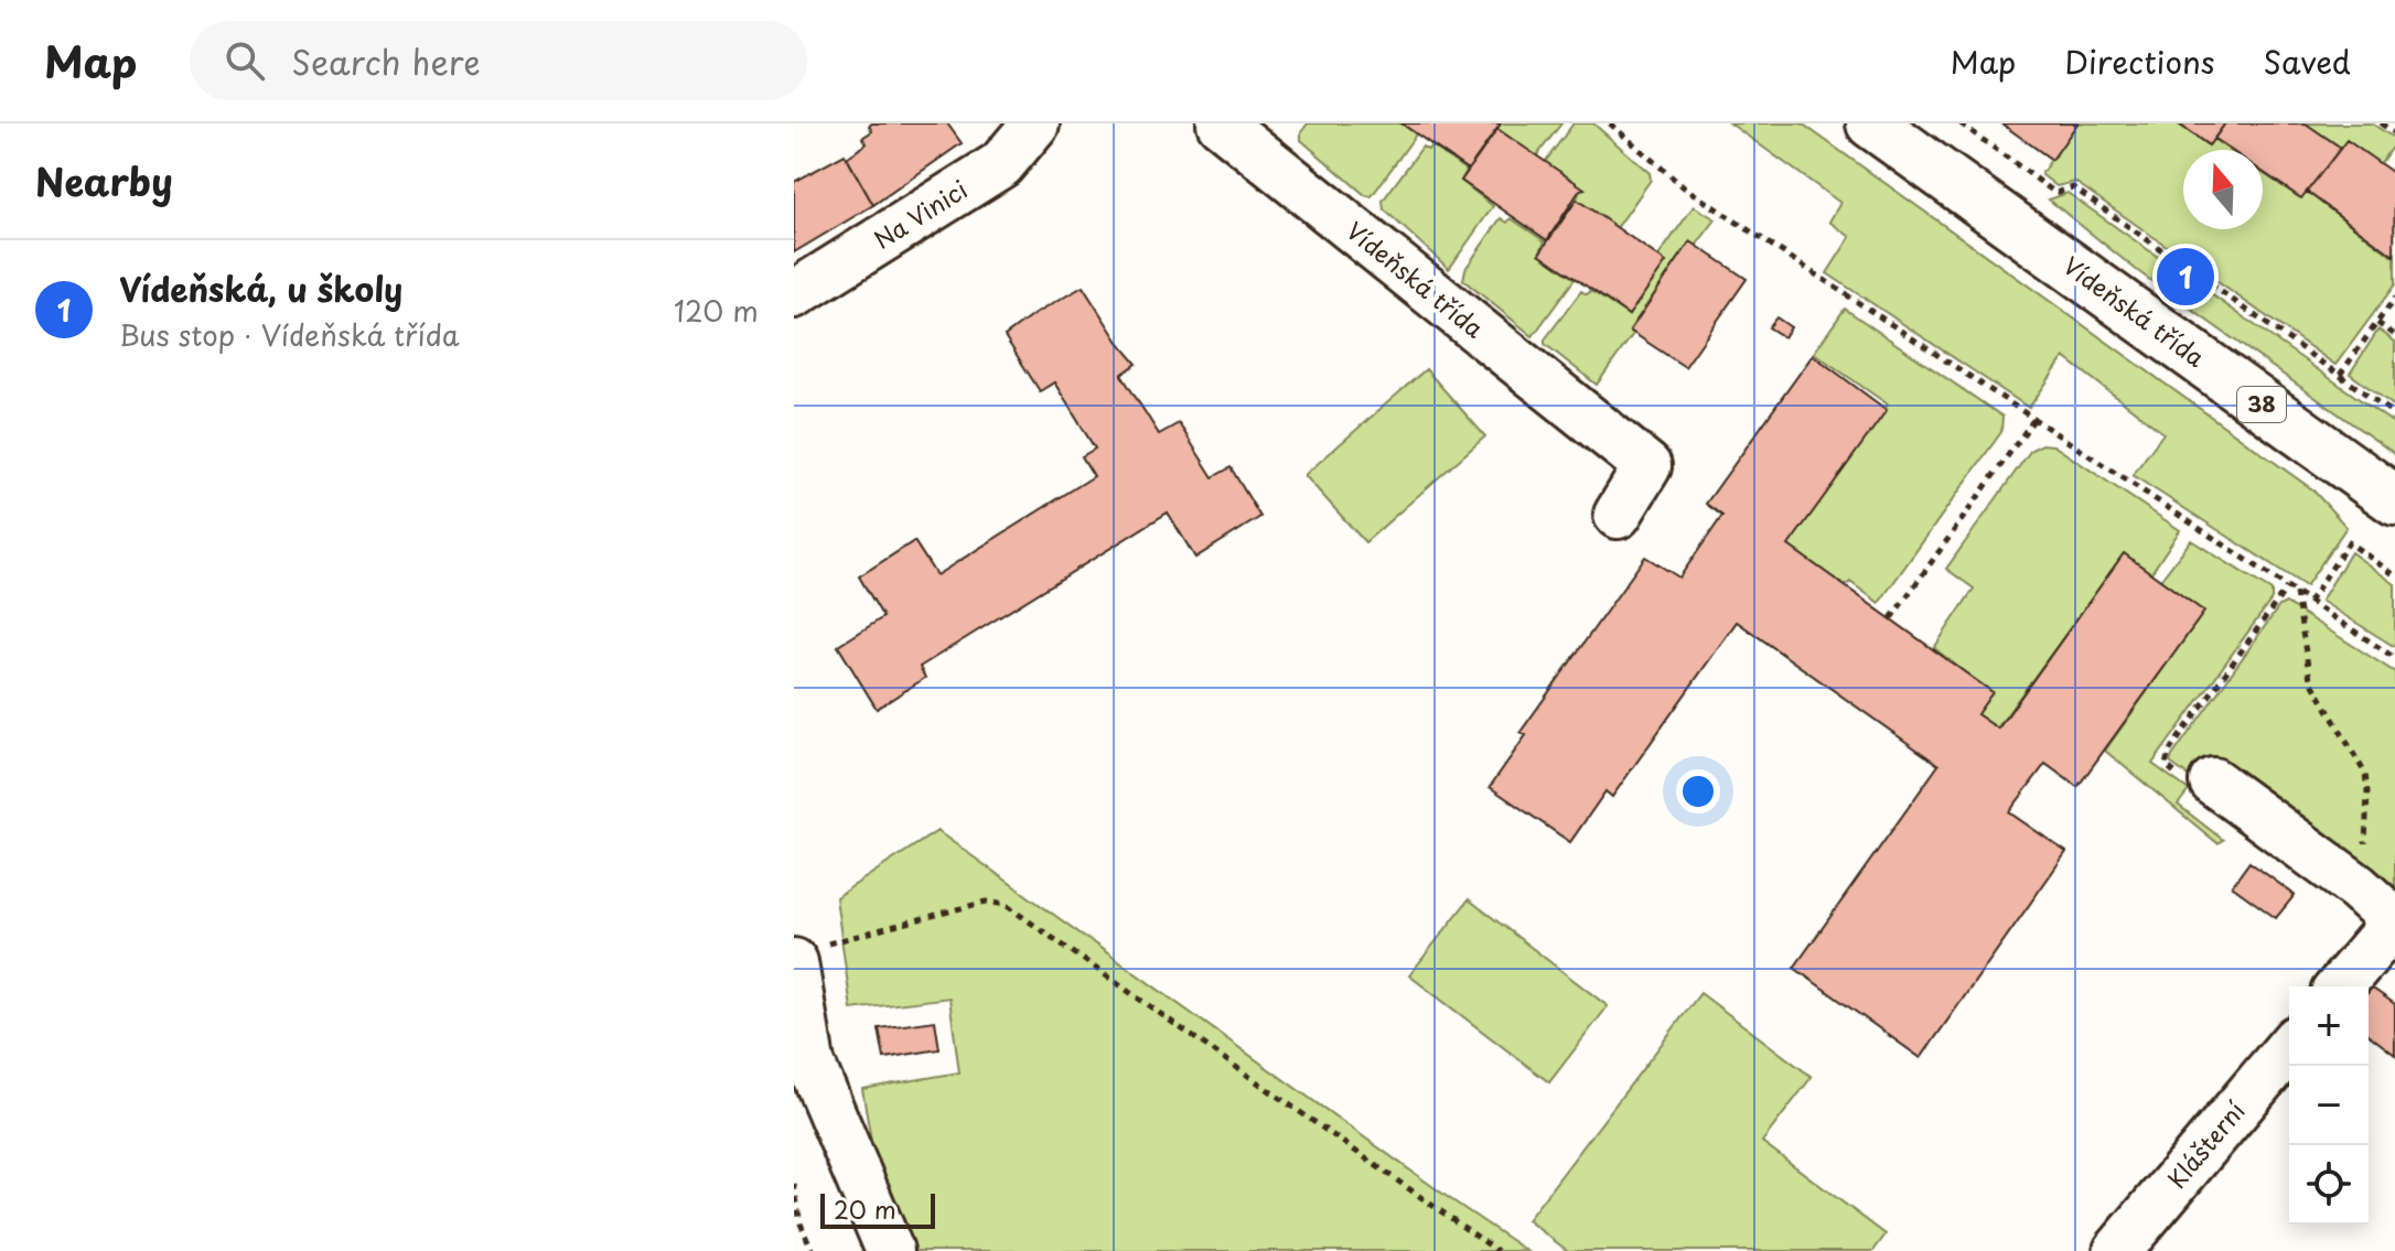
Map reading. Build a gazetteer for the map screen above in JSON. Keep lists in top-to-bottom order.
{
  "streets": {
    "main road": ["Vídeňská třída", "38"],
    "street": ["Na Vinici", "Klášterní"]
  },
  "scale_bar": "20 m",
  "north": "top",
  "page": {
    "header": "Map",
    "search": "Search here",
    "nav": ["Map", "Directions", "Saved"],
    "heading": "Nearby",
    "list": [
      {
        "mark": "1",
        "name": "Vídeňská, u školy",
        "note": "Bus stop · Vídeňská třída",
        "value": "120 m"
      }
    ],
    "pins": "1",
    "map_buttons": ["+", "−"],
    "scale": "20 m"
  }
}
